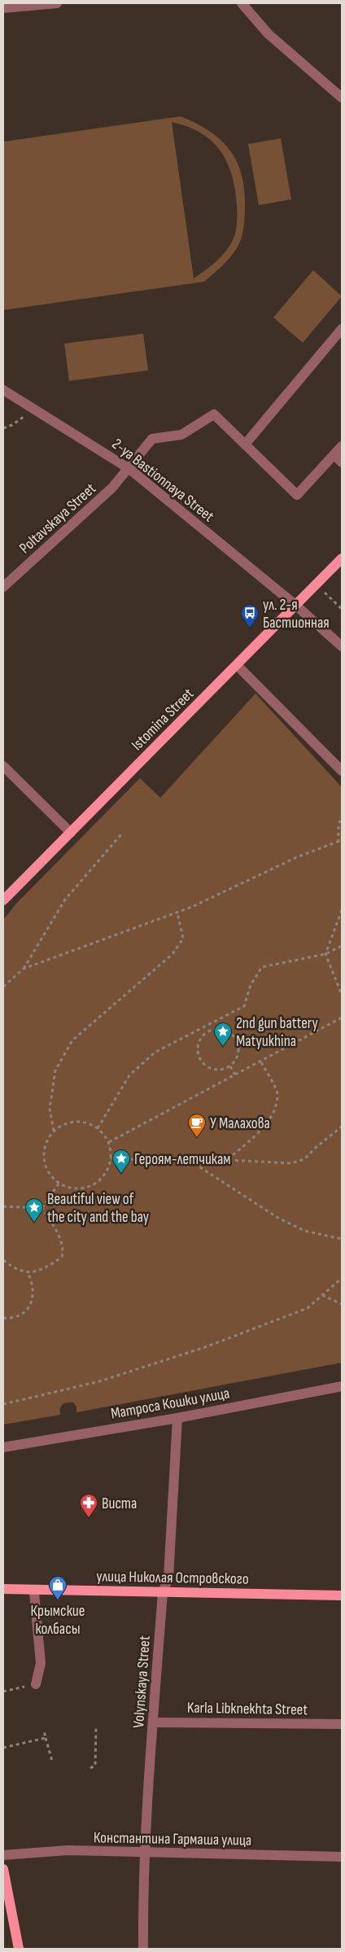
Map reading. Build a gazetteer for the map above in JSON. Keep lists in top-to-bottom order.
{
  "streets": {
    "main road": ["Istomina Street", "улица Николая Островского"],
    "street": [
      "2-ya Bastionnaya Street",
      "Poltavskaya Street",
      "Матроса Кошки улица",
      "Volynskaya Street",
      "Karla Libknekhta Street",
      "Константина Гармаша улица"
    ]
  },
  "crossings": [
    ["2-ya Bastionnaya Street", "Poltavskaya Street"],
    ["2-ya Bastionnaya Street", "Istomina Street"],
    ["Матроса Кошки улица", "Volynskaya Street"],
    ["улица Николая Островского", "Volynskaya Street"],
    ["Volynskaya Street", "Karla Libknekhta Street"],
    ["Volynskaya Street", "Константина Гармаша улица"]
  ],
  "places": {
    "bus stop": ["ул. 2-я Бастионная"],
    "place": ["2nd gun battery Matyukhina", "Героям-летчикам", "Beautiful view of the city and the bay"],
    "cafe": ["У Малахова"],
    "pharmacy": ["Виста"],
    "shop": ["Крымские колбасы"]
  }
}
